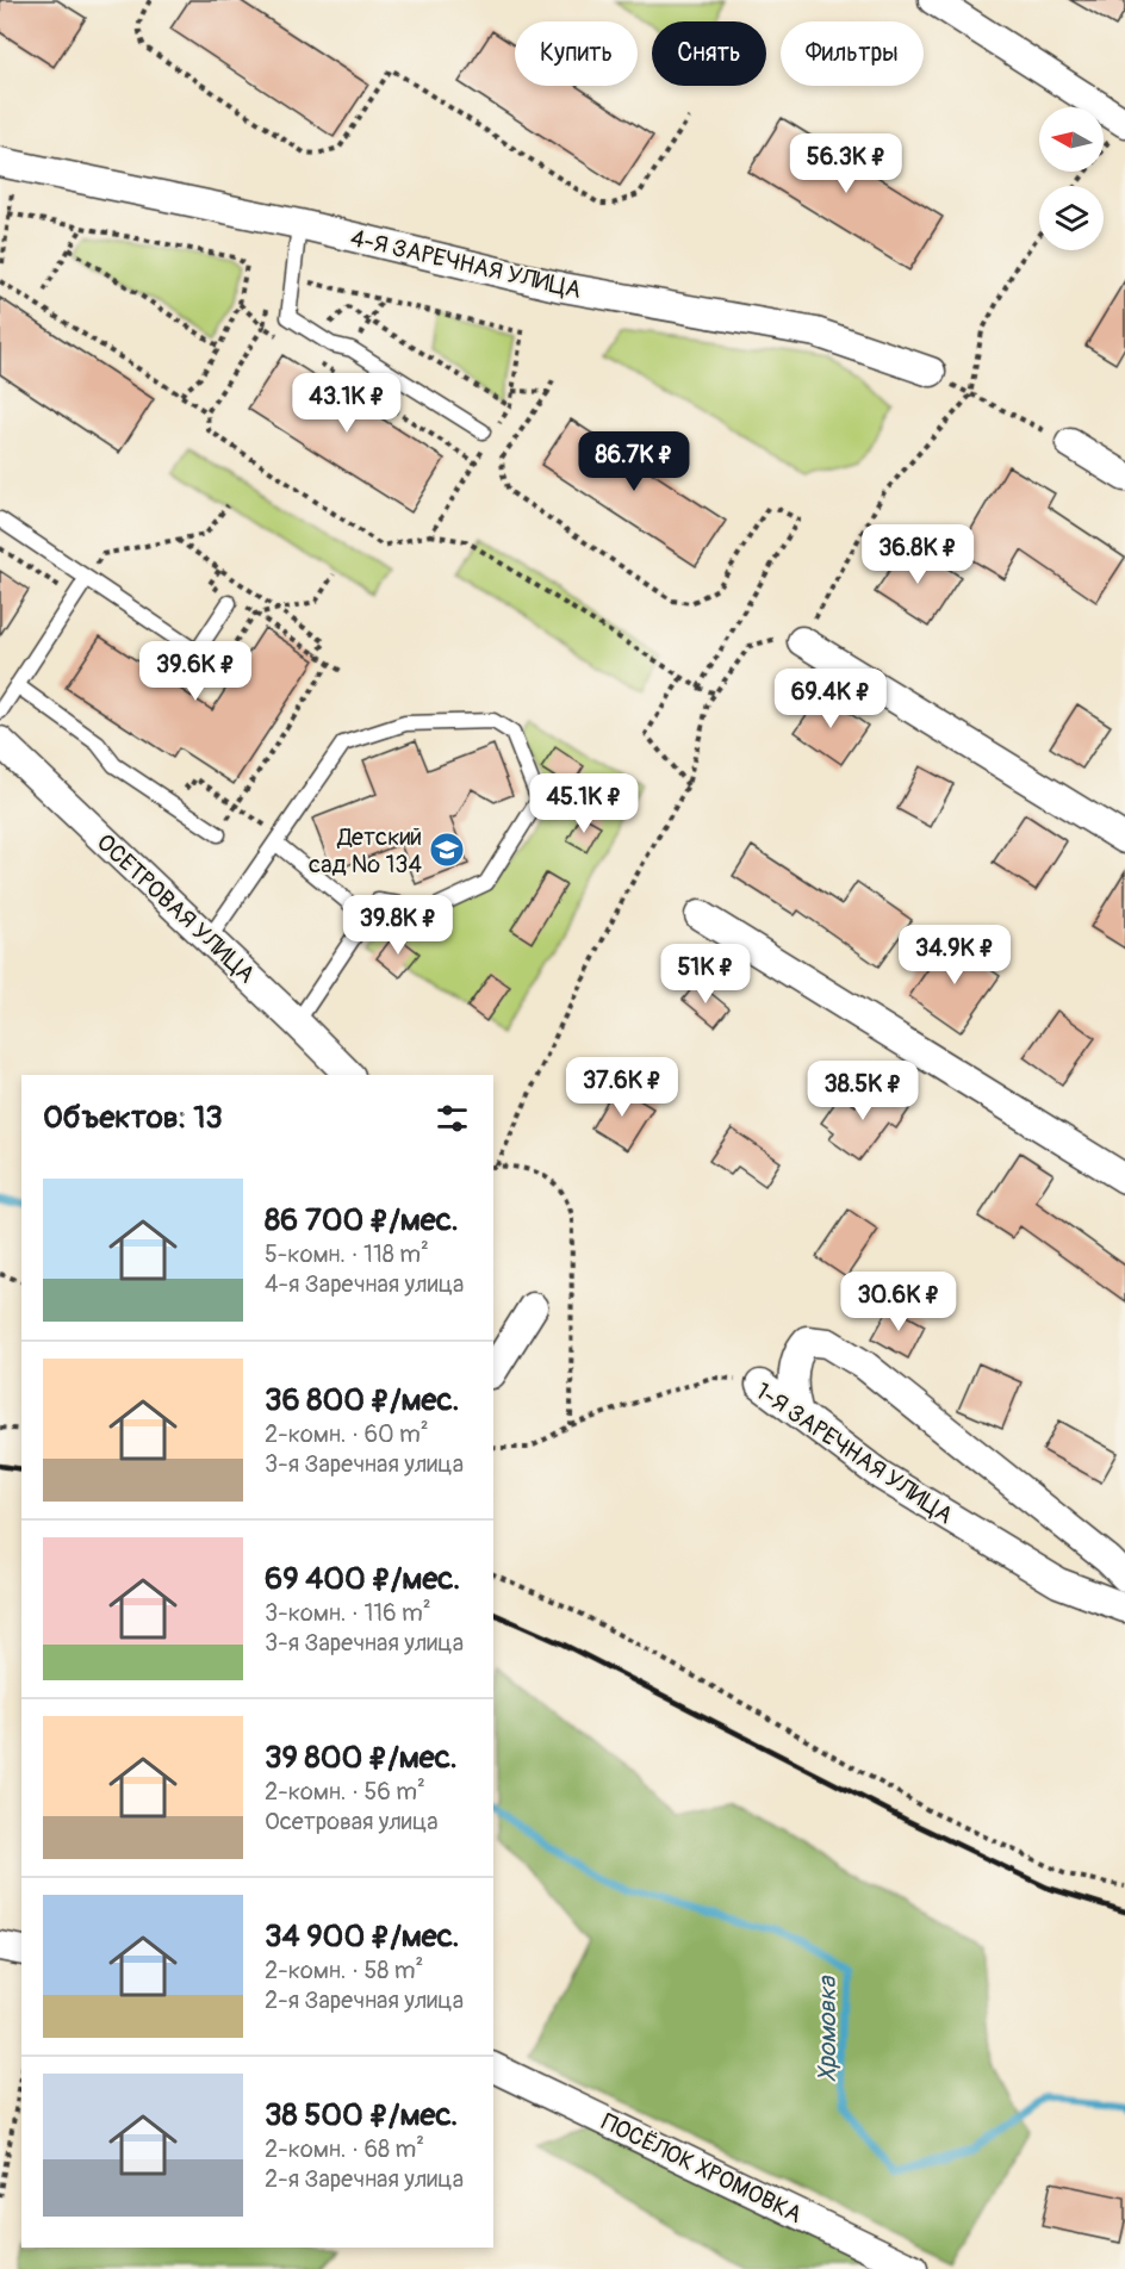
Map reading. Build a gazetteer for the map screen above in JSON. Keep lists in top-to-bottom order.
{
  "streets": {
    "street": [
      "4-Я ЗАРЕЧНАЯ УЛИЦА",
      "ОСЕТРОВАЯ УЛИЦА",
      "1-Я ЗАРЕЧНАЯ УЛИЦА",
      "ПОСЁЛОК ХРОМОВКА"
    ]
  },
  "water": ["Хромовка"],
  "places": {
    "school or university": ["Детский сад № 134"]
  },
  "north": "left",
  "page": {
    "chip": ["Купить", "Снять", "Фильтры"],
    "price": [
      "56.3K ₽",
      "43.1K ₽",
      "86.7K ₽",
      "36.8K ₽",
      "39.6K ₽",
      "69.4K ₽",
      "45.1K ₽",
      "39.8K ₽",
      "34.9K ₽",
      "51K ₽",
      "37.6K ₽",
      "38.5K ₽",
      "30.6K ₽"
    ],
    "heading": "Объектов: 13",
    "list": [
      {
        "name": "86 700 ₽/мес.",
        "note": "5-комн. · 118 m² · 4-я Заречная улица"
      },
      {
        "name": "36 800 ₽/мес.",
        "note": "2-комн. · 60 m² · 3-я Заречная улица"
      },
      {
        "name": "69 400 ₽/мес.",
        "note": "3-комн. · 116 m² · 3-я Заречная улица"
      },
      {
        "name": "39 800 ₽/мес.",
        "note": "2-комн. · 56 m² · Осетровая улица"
      },
      {
        "name": "34 900 ₽/мес.",
        "note": "2-комн. · 58 m² · 2-я Заречная улица"
      },
      {
        "name": "38 500 ₽/мес.",
        "note": "2-комн. · 68 m² · 2-я Заречная улица"
      }
    ]
  }
}
